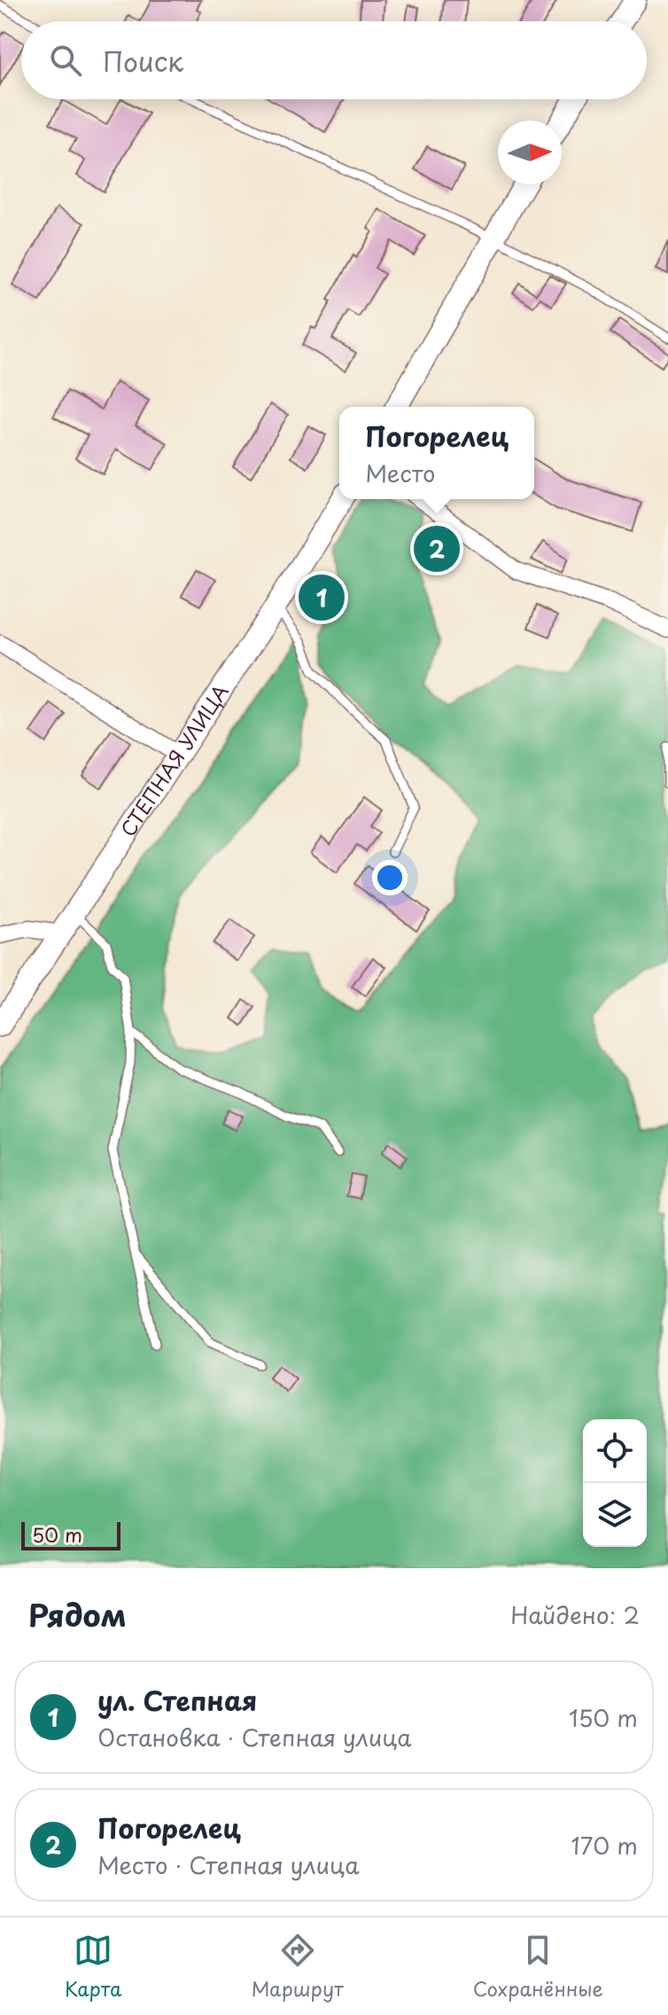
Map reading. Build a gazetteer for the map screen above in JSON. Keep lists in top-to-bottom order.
{
  "streets": {
    "street": ["СТЕПНАЯ УЛИЦА"]
  },
  "scale_bar": "50 m",
  "north": "right",
  "page": {
    "search": "Поиск",
    "popup": ["Погорелец", "Место"],
    "pins": ["2", "1"],
    "scale": "50 m",
    "heading": ["Рядом", "Найдено: 2"],
    "list": [
      {
        "mark": "1",
        "name": "ул. Степная",
        "note": "Остановка · Степная улица",
        "value": "150 m"
      },
      {
        "mark": "2",
        "name": "Погорелец",
        "note": "Место · Степная улица",
        "value": "170 m"
      }
    ],
    "nav": ["Карта", "Маршрут", "Сохранённые"]
  }
}
